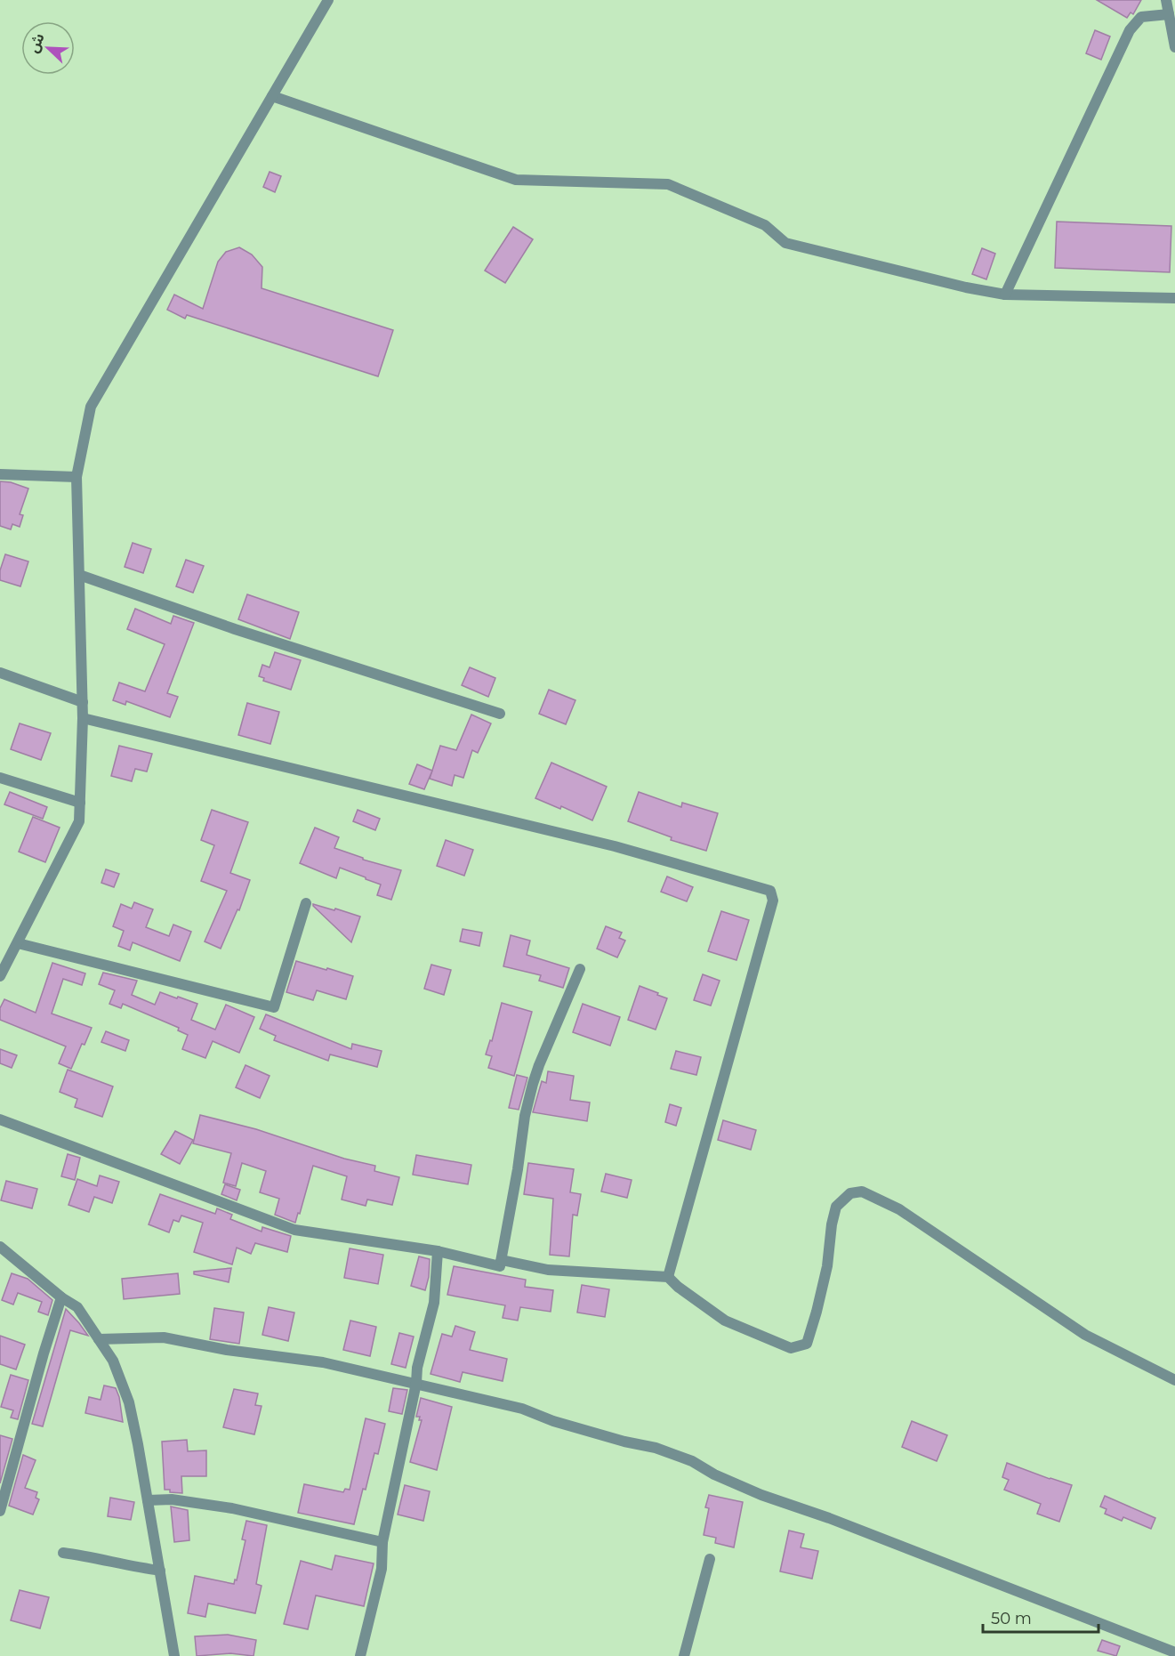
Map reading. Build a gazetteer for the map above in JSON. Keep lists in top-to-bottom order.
{
  "scale_bar": "50 m",
  "north": "top left"
}
